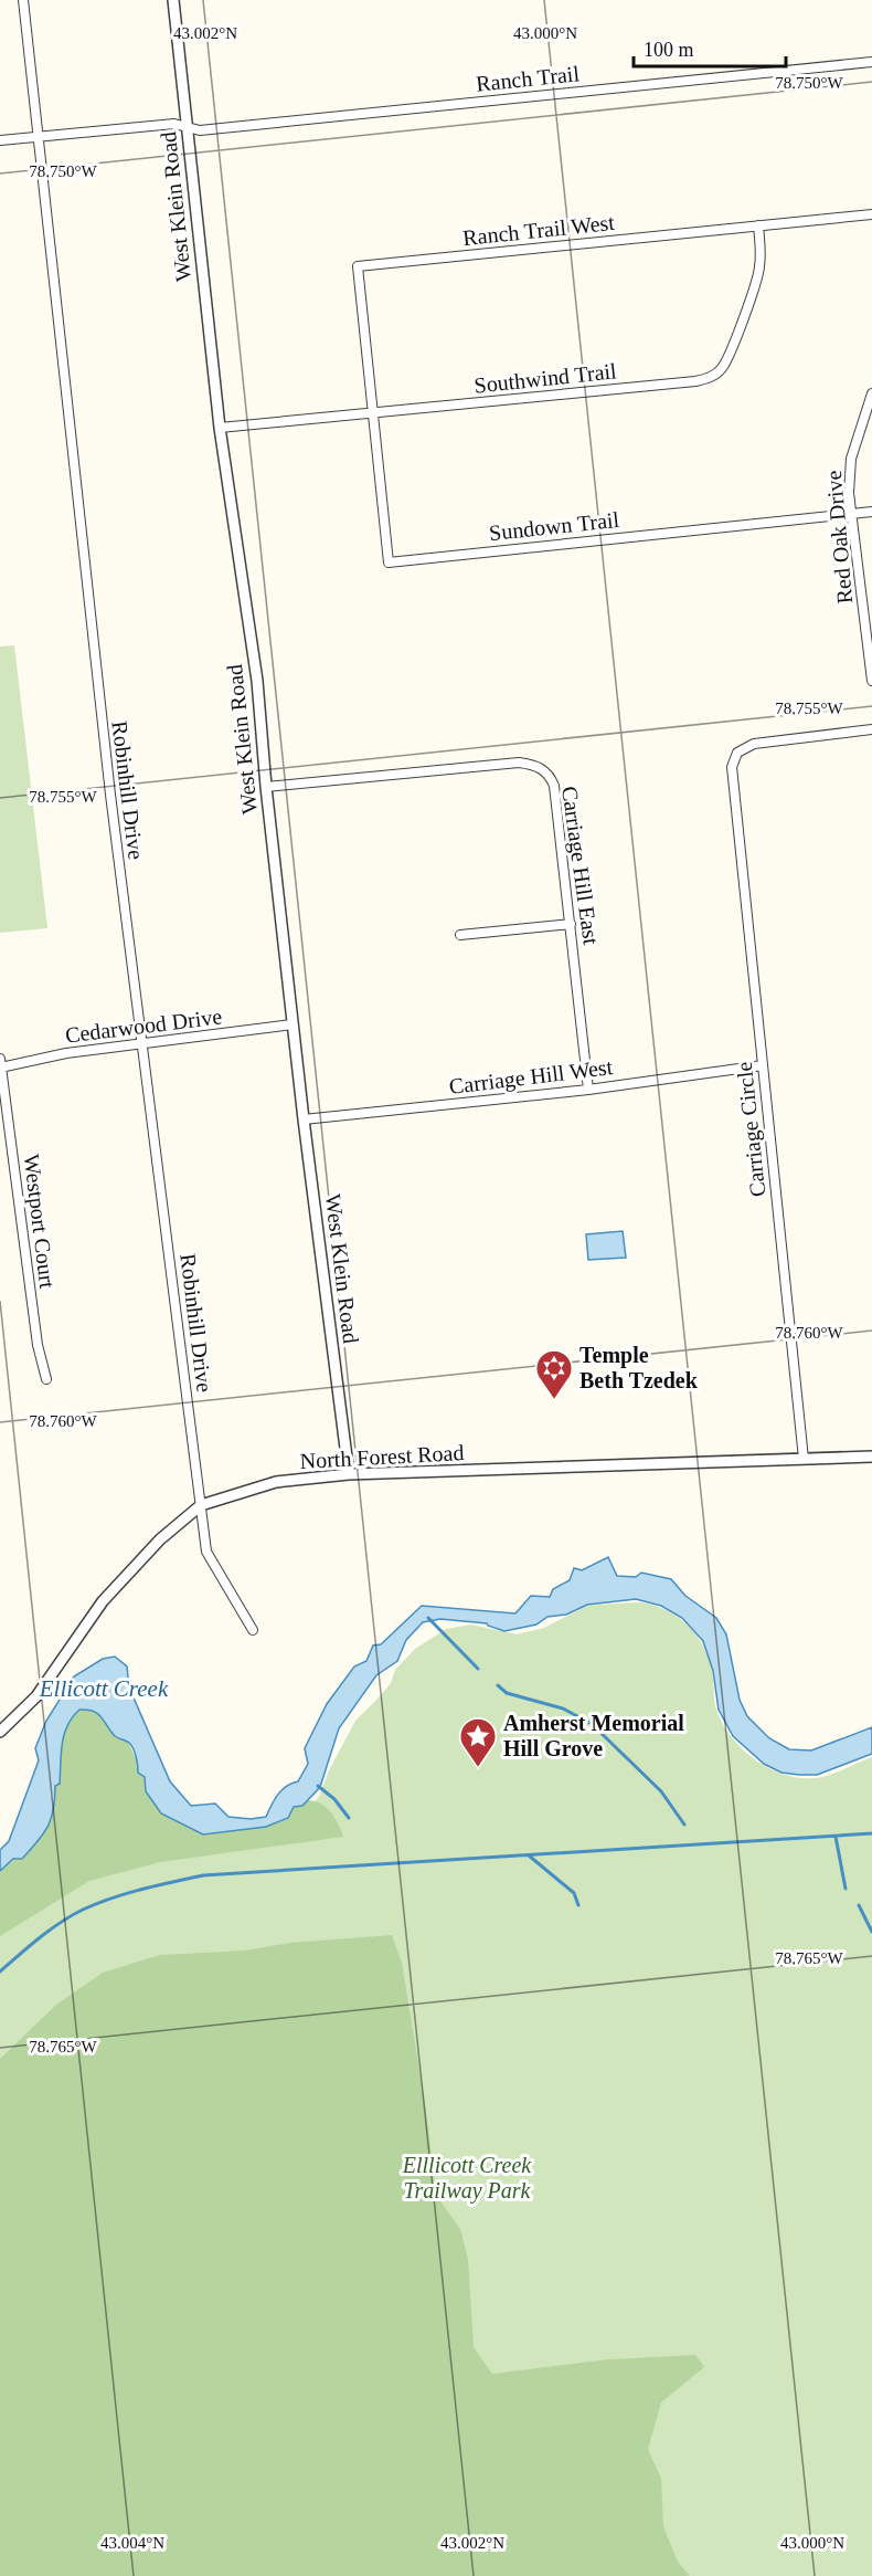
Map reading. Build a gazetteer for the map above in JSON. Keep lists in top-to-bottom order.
{
  "streets": {
    "street": [
      "Ranch Trail",
      "West Klein Road",
      "Ranch Trail West",
      "Southwind Trail",
      "Sundown Trail",
      "Red Oak Drive",
      "Robinhill Drive",
      "Carriage Hill East",
      "Cedarwood Drive",
      "Carriage Hill West",
      "Carriage Circle",
      "Westport Court",
      "North Forest Road"
    ]
  },
  "crossings": [
    ["Ranch Trail", "West Klein Road"],
    ["Ranch Trail", "Robinhill Drive"],
    ["West Klein Road", "Southwind Trail"],
    ["West Klein Road", "Carriage Hill East"],
    ["West Klein Road", "Cedarwood Drive"],
    ["West Klein Road", "Carriage Hill West"],
    ["West Klein Road", "North Forest Road"],
    ["Ranch Trail West", "Southwind Trail"],
    ["Ranch Trail West", "Sundown Trail"],
    ["Southwind Trail", "Sundown Trail"],
    ["Sundown Trail", "Red Oak Drive"],
    ["Robinhill Drive", "Cedarwood Drive"],
    ["Robinhill Drive", "North Forest Road"],
    ["Carriage Hill East", "Carriage Hill West"],
    ["Cedarwood Drive", "Westport Court"],
    ["Carriage Hill West", "Carriage Circle"],
    ["Carriage Circle", "North Forest Road"]
  ],
  "water": ["Ellicott Creek"],
  "parks": ["Elllicott Creek Trailway Park"],
  "places": {
    "synagogue": ["Temple Beth Tzedek"],
    "place": ["Amherst Memorial Hill Grove"]
  },
  "scale_bar": "100 m",
  "coordinates": [
    "43.002°N",
    "43.000°N",
    "78.750°W",
    "78.755°W",
    "78.760°W",
    "78.765°W",
    "43.004°N"
  ]
}
